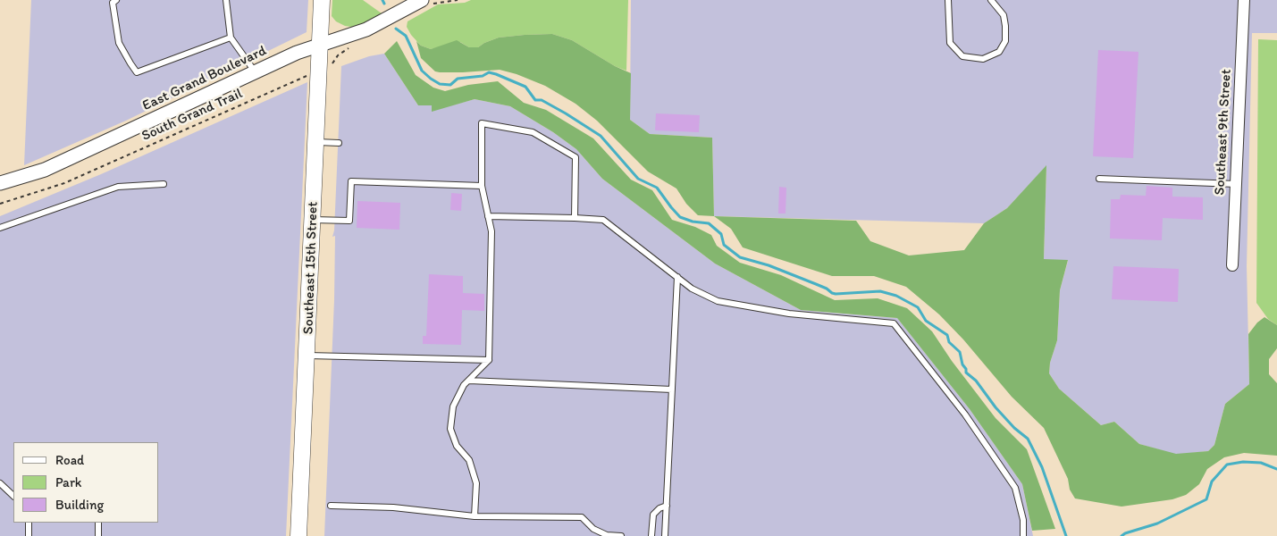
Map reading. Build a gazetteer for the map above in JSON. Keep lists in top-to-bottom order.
{
  "streets": {
    "main road": ["Southeast 15th Street"],
    "street": ["East Grand Boulevard", "Southeast 9th Street"],
    "path": ["South Grand Trail"]
  },
  "crossings": [
    ["East Grand Boulevard", "Southeast 15th Street"],
    ["South Grand Trail", "Southeast 15th Street"]
  ],
  "legend": ["Road", "Park", "Building"]
}
